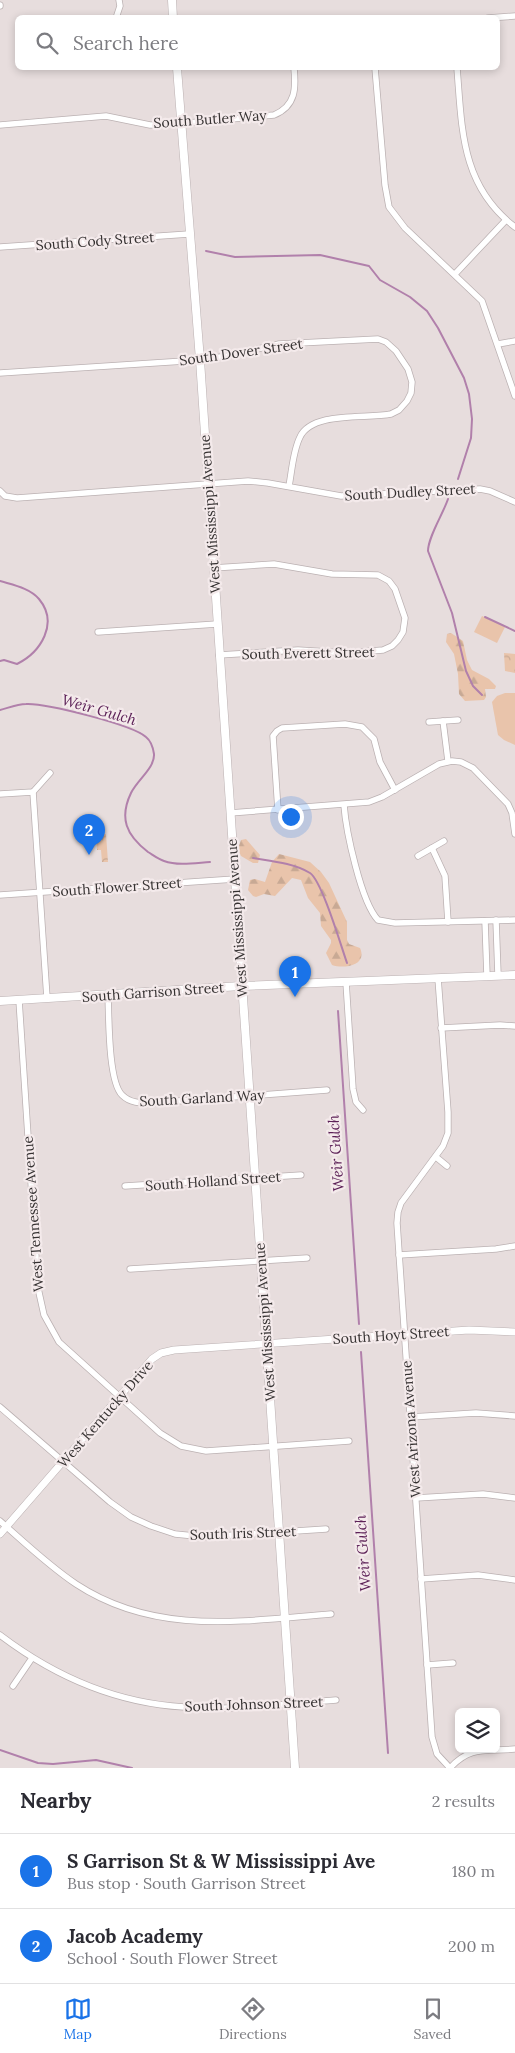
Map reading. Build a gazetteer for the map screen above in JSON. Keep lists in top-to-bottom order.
{
  "streets": {
    "main road": ["West Mississippi Avenue", "South Garrison Street"],
    "street": [
      "South Butler Way",
      "South Cody Street",
      "South Dover Street",
      "South Dudley Street",
      "South Everett Street",
      "South Flower Street",
      "South Garland Way",
      "South Holland Street",
      "West Tennessee Avenue",
      "South Hoyt Street",
      "West Kentucky Drive",
      "West Arizona Avenue",
      "South Iris Street",
      "South Johnson Street"
    ]
  },
  "crossings": [
    ["South Butler Way", "West Mississippi Avenue"],
    ["South Cody Street", "West Mississippi Avenue"],
    ["South Dover Street", "South Dudley Street"],
    ["South Dover Street", "West Mississippi Avenue"],
    ["South Dudley Street", "West Mississippi Avenue"],
    ["West Mississippi Avenue", "South Everett Street"],
    ["West Mississippi Avenue", "South Flower Street"],
    ["West Mississippi Avenue", "South Garrison Street"],
    ["West Mississippi Avenue", "South Garland Way"],
    ["West Mississippi Avenue", "South Holland Street"],
    ["West Mississippi Avenue", "West Tennessee Avenue"],
    ["West Mississippi Avenue", "South Hoyt Street"],
    ["West Mississippi Avenue", "West Kentucky Drive"],
    ["West Mississippi Avenue", "South Iris Street"],
    ["West Mississippi Avenue", "South Johnson Street"],
    ["South Garrison Street", "South Garland Way"],
    ["South Garrison Street", "West Tennessee Avenue"],
    ["South Garrison Street", "West Arizona Avenue"],
    ["West Tennessee Avenue", "West Kentucky Drive"],
    ["South Hoyt Street", "West Kentucky Drive"],
    ["South Hoyt Street", "West Arizona Avenue"],
    ["West Kentucky Drive", "South Iris Street"]
  ],
  "water": ["Weir Gulch"],
  "page": {
    "search": "Search here",
    "pins": ["2", "1"],
    "heading": ["Nearby", "2 results"],
    "list": [
      {
        "mark": "1",
        "name": "S Garrison St & W Mississippi Ave",
        "note": "Bus stop · South Garrison Street",
        "value": "180 m"
      },
      {
        "mark": "2",
        "name": "Jacob Academy",
        "note": "School · South Flower Street",
        "value": "200 m"
      }
    ],
    "nav": ["Map", "Directions", "Saved"]
  }
}
